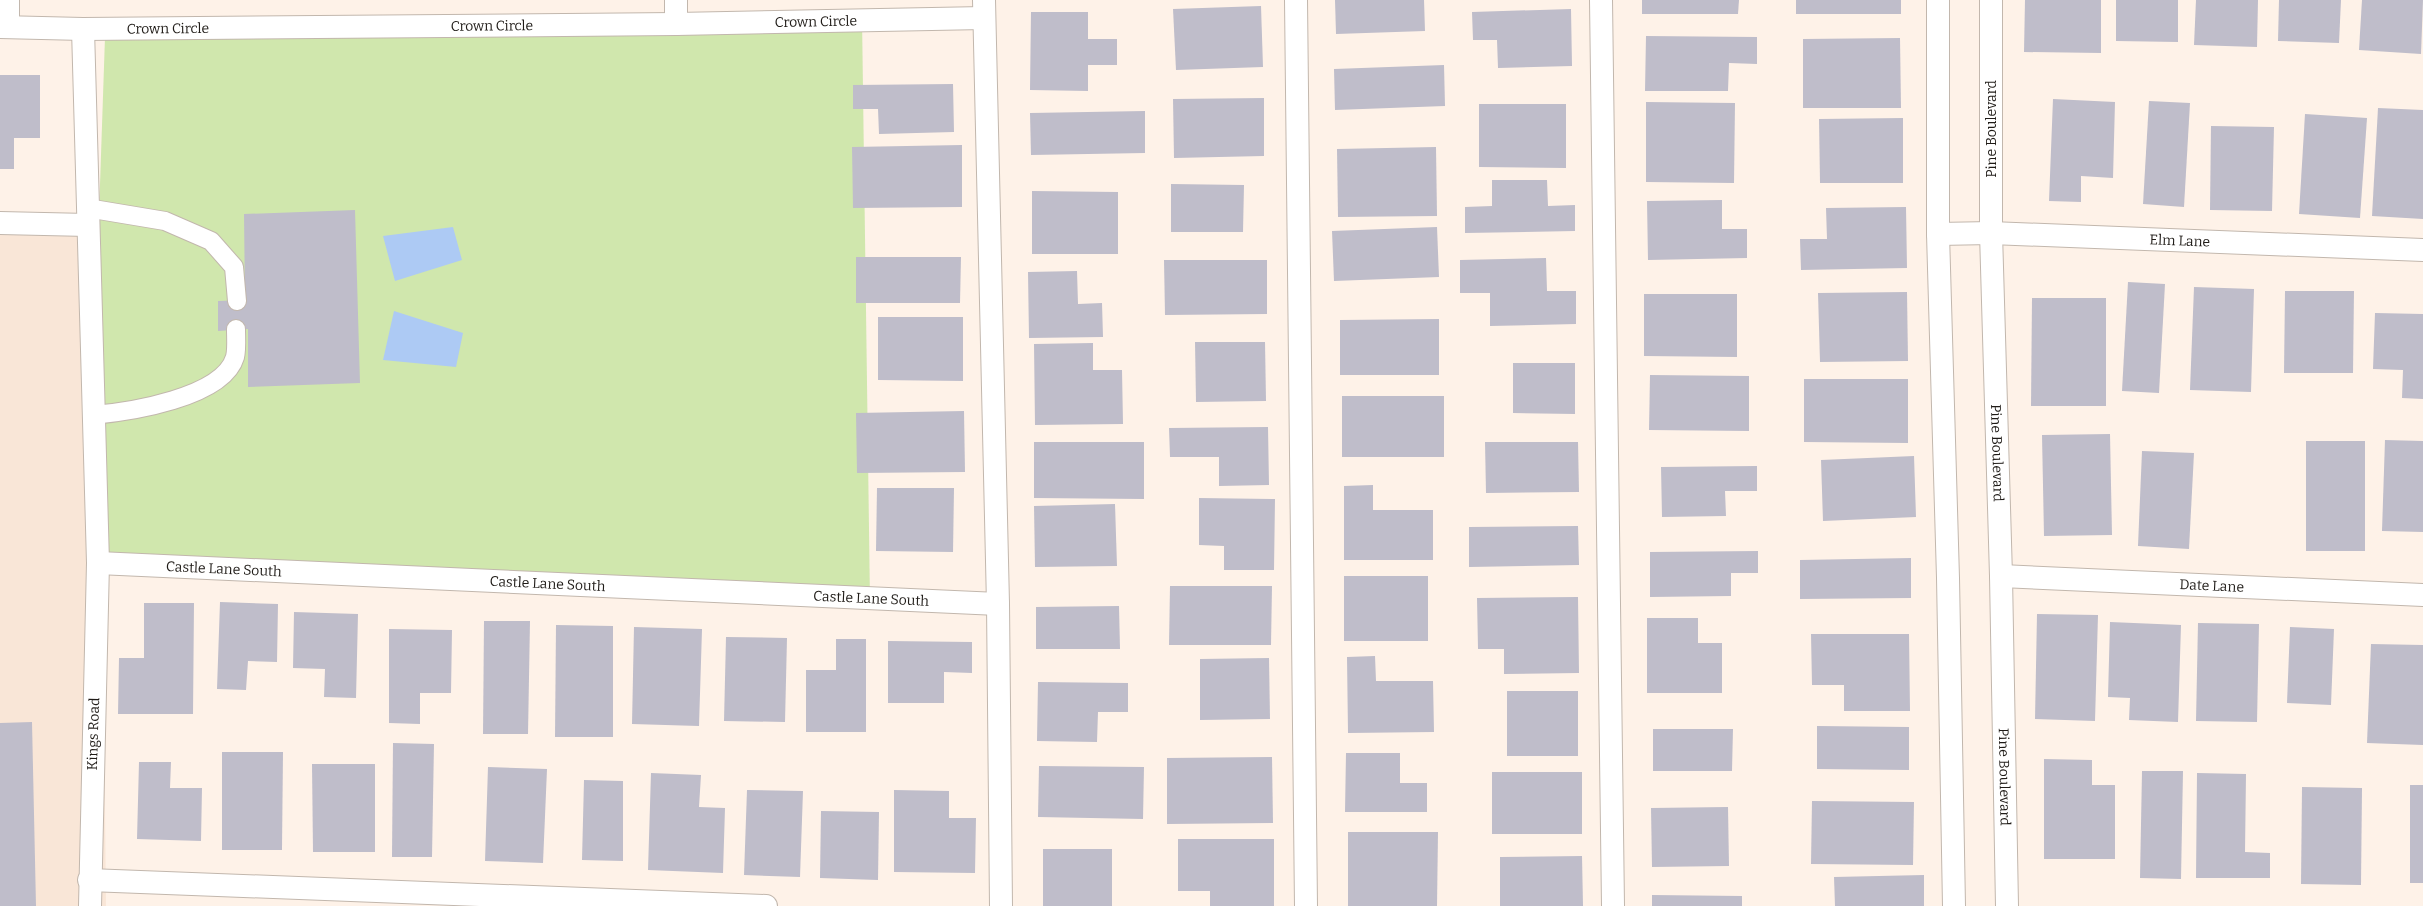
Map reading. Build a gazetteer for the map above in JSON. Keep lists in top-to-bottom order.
{
  "streets": {
    "street": [
      "Crown Circle",
      "Pine Boulevard",
      "Elm Lane",
      "Castle Lane South",
      "Date Lane",
      "Kings Road"
    ]
  },
  "crossings": [
    ["Crown Circle", "Kings Road"],
    ["Pine Boulevard", "Elm Lane"],
    ["Pine Boulevard", "Date Lane"],
    ["Castle Lane South", "Kings Road"]
  ]
}
